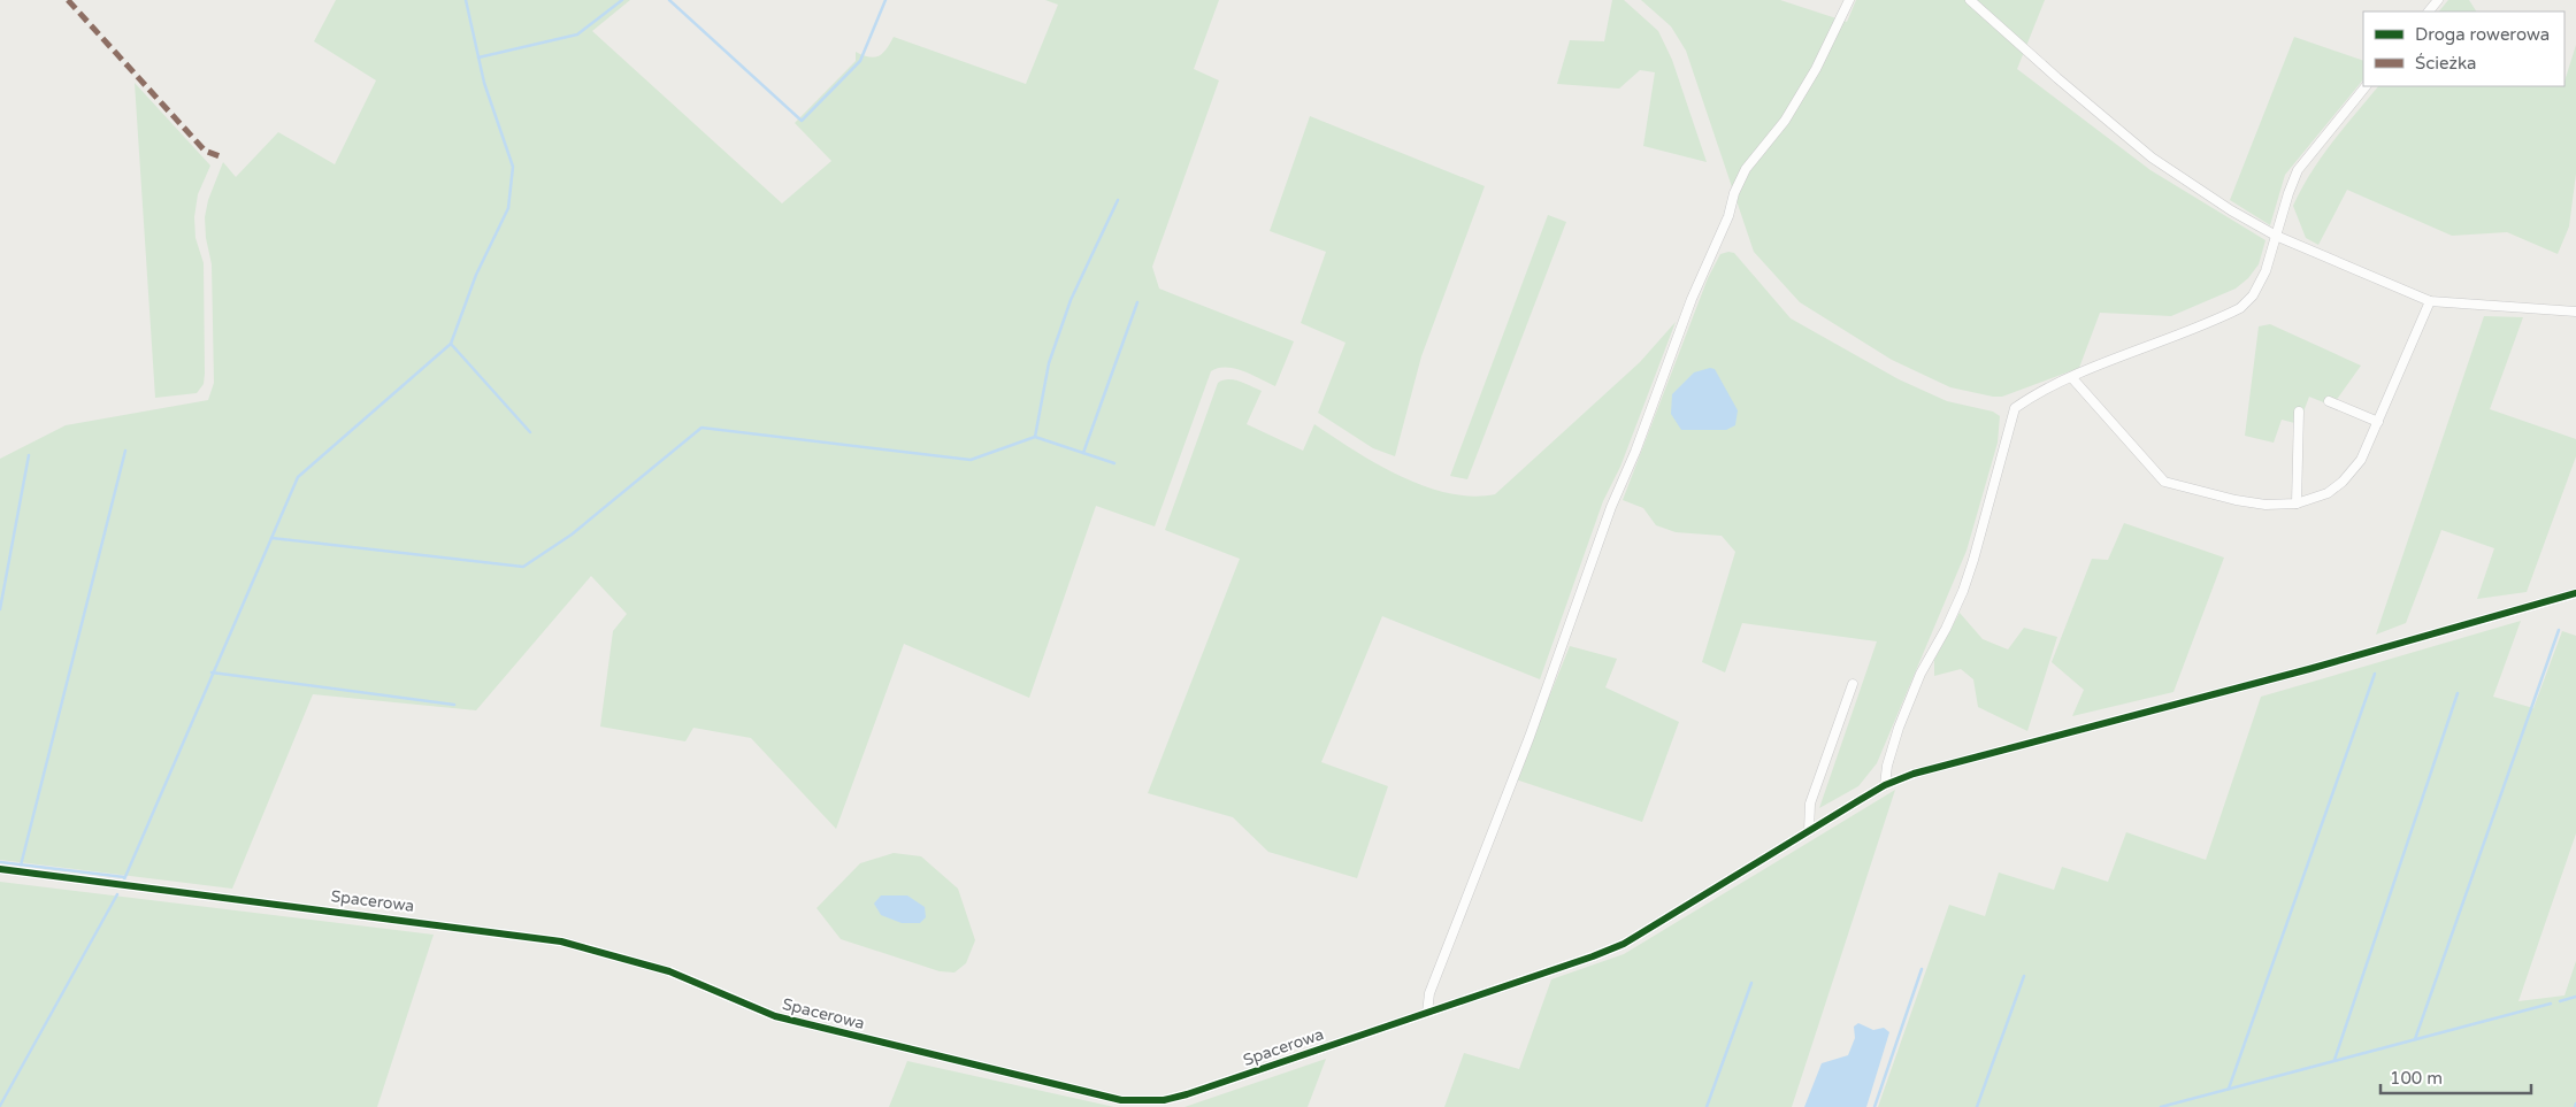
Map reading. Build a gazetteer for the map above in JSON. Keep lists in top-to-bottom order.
{
  "streets": {
    "street": ["Spacerowa"]
  },
  "legend": ["Droga rowerowa", "Ścieżka"],
  "scale_bar": "100 m"
}
